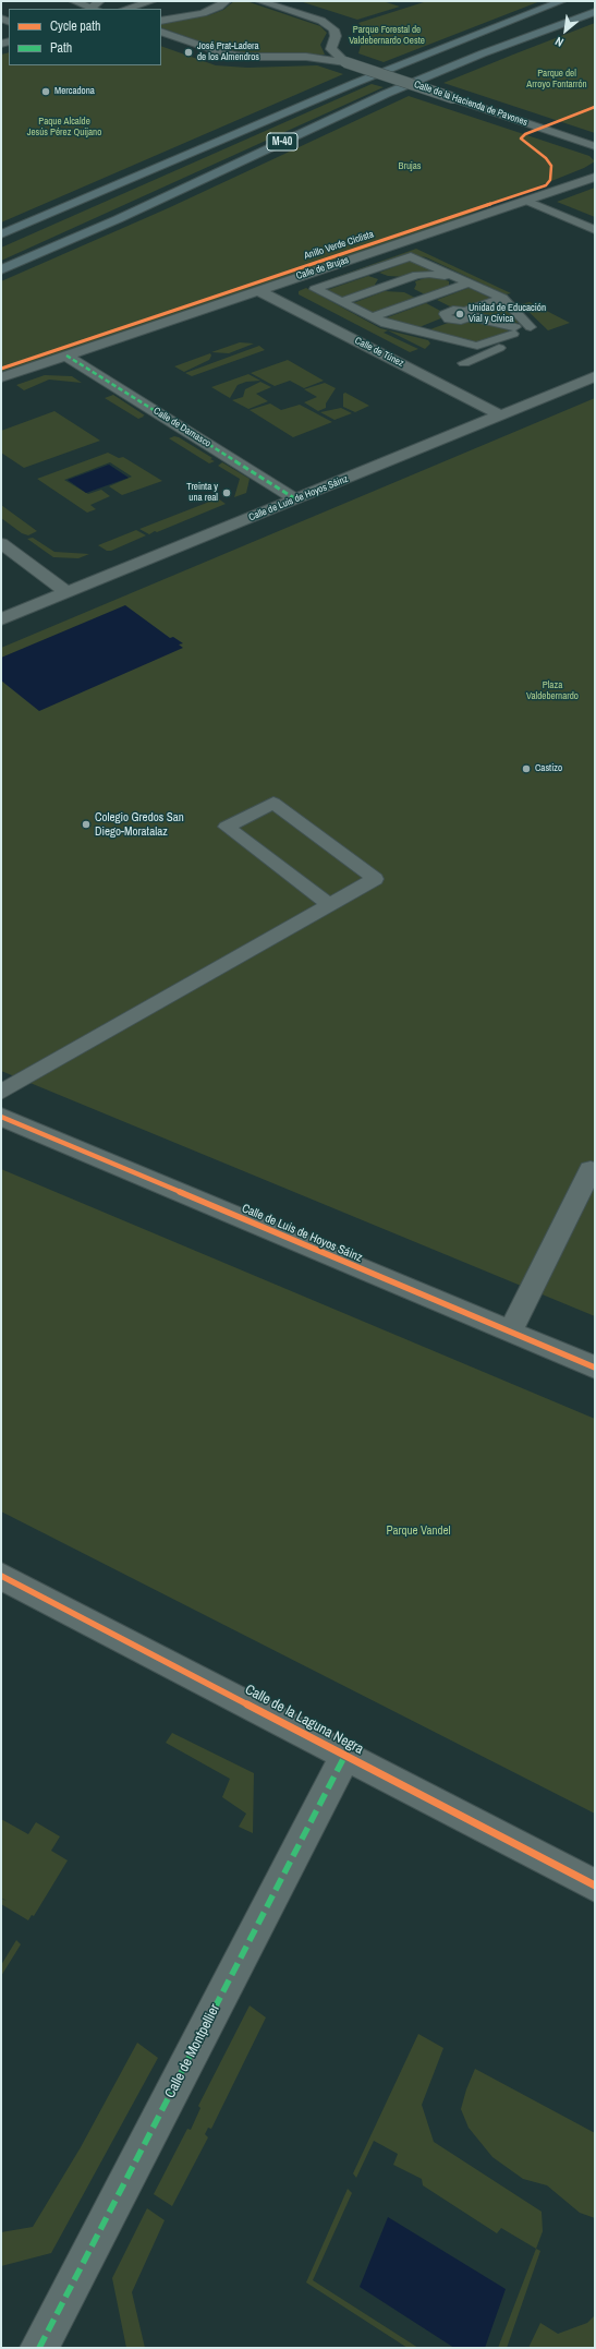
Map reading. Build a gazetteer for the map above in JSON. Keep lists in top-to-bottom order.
{
  "streets": {
    "highway": ["M-40"],
    "street": [
      "Calle de la Hacienda de Pavones",
      "Calle de Brujas",
      "Calle de Túnez",
      "Calle de Damasco",
      "Calle de Luis de Hoyos Sáinz",
      "Calle de la Laguna Negra",
      "Calle de Montpellier"
    ],
    "cycle path": ["Anillo Verde Ciclista"]
  },
  "crossings": [
    ["Calle de Brujas", "Calle de Túnez"],
    ["Calle de Brujas", "Calle de Damasco"],
    ["Calle de Túnez", "Calle de Luis de Hoyos Sáinz"],
    ["Calle de Damasco", "Calle de Luis de Hoyos Sáinz"],
    ["Calle de la Laguna Negra", "Calle de Montpellier"]
  ],
  "parks": [
    "Parque Forestal de Valdebernardo Oeste",
    "Parque del Arroyo Fontarrón",
    "Paque Alcalde Jesús Pérez Quijano",
    "Brujas",
    "Plaza Valdebernardo",
    "Parque Vandel"
  ],
  "places": [
    "José Prat-Ladera de los Almendros",
    "Mercadona",
    "Unidad de Educación Vial y Cívica",
    "Treinta y una real",
    "Castizo",
    "Colegio Gredos San Diego-Moratalaz"
  ],
  "legend": ["Cycle path", "Path"],
  "north": "bottom left"
}
